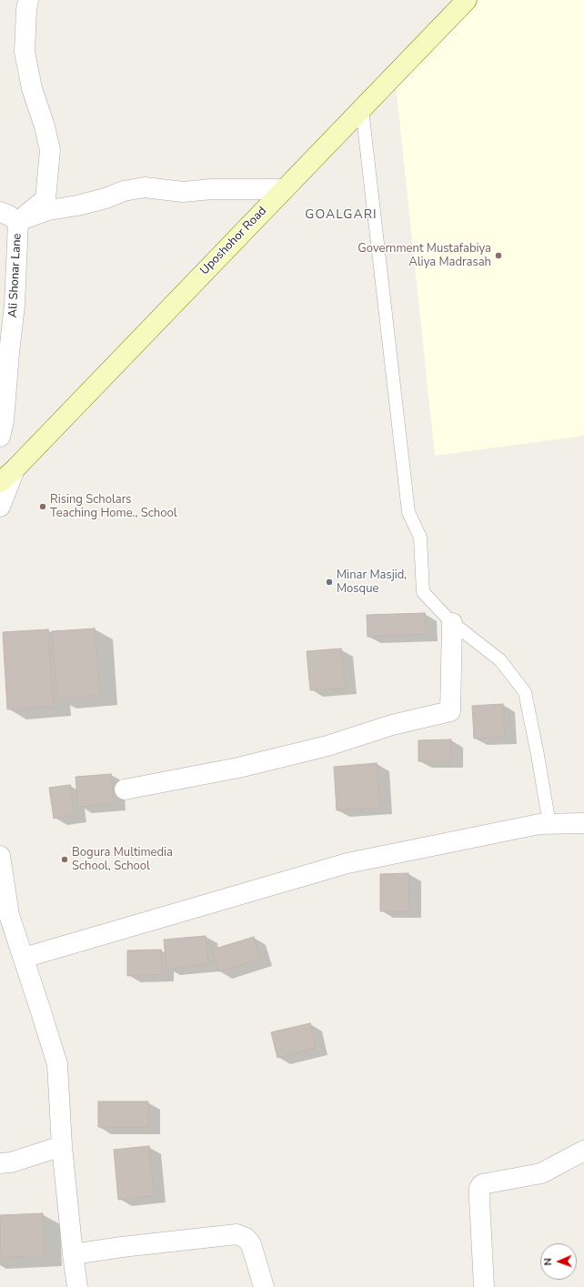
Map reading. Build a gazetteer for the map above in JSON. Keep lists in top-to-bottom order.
{
  "streets": {
    "main road": ["Uposhohor Road"],
    "street": ["Ali Shonar Lane"]
  },
  "districts": ["GOALGARI"],
  "places": [
    "Government Mustafabiya Aliya Madrasah",
    "Rising Scholars Teaching Home., School",
    "Minar Masjid, Mosque",
    "Bogura Multimedia School, School"
  ],
  "north": "left"
}
